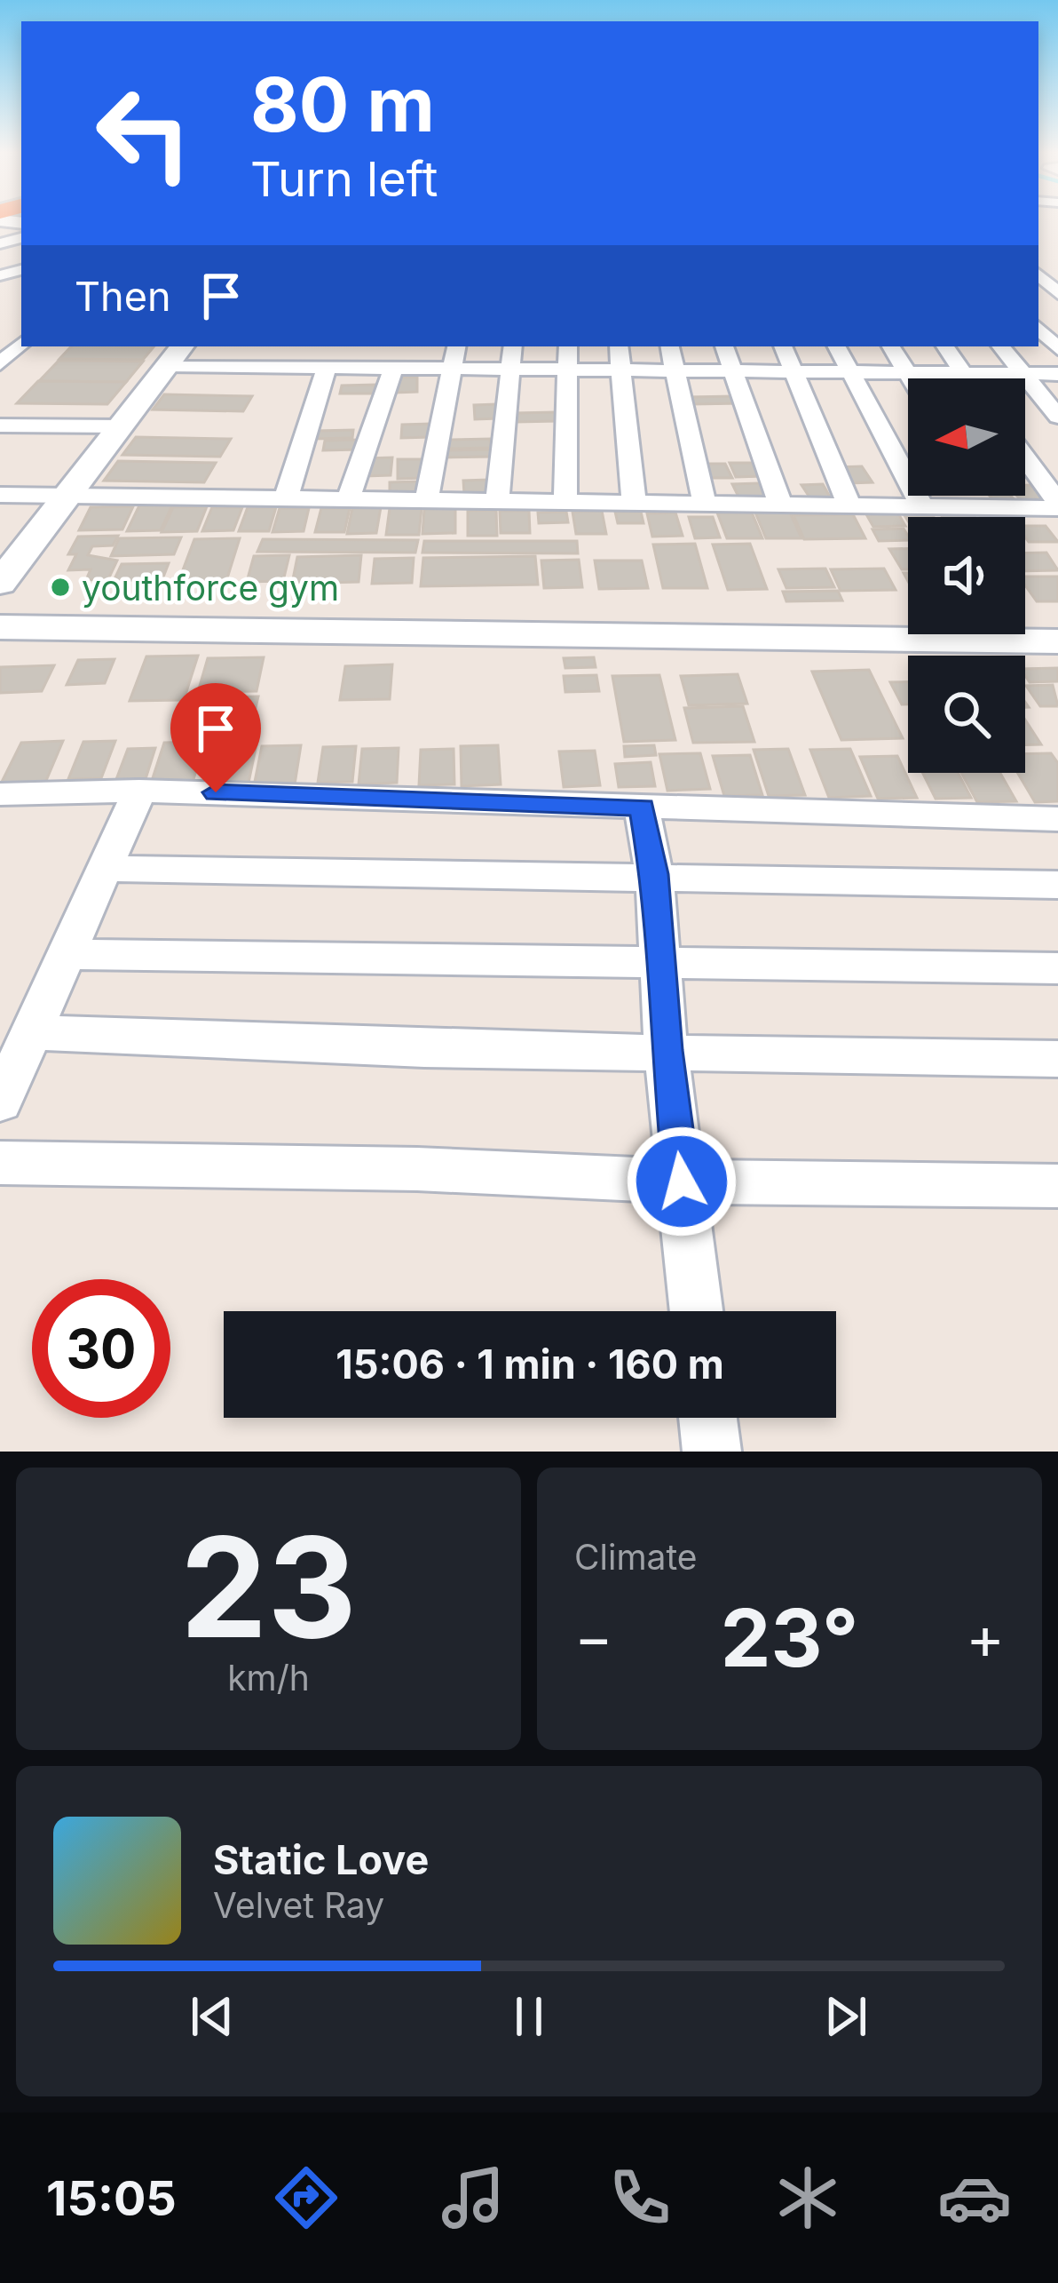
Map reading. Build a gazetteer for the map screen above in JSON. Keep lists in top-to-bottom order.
{
  "places": ["youthforce gym"],
  "north": "left",
  "page": {
    "turn": ["80 m", "Turn left"],
    "then": "Then",
    "limit": "30",
    "trip": "15:06 · 1 min · 160 m",
    "tile": [
      ["23", "km/h"],
      "Climate"
    ],
    "heat": ["−", "23°", "+"],
    "song": ["Static Love", "Velvet Ray"],
    "tabs": "15:05"
  }
}
